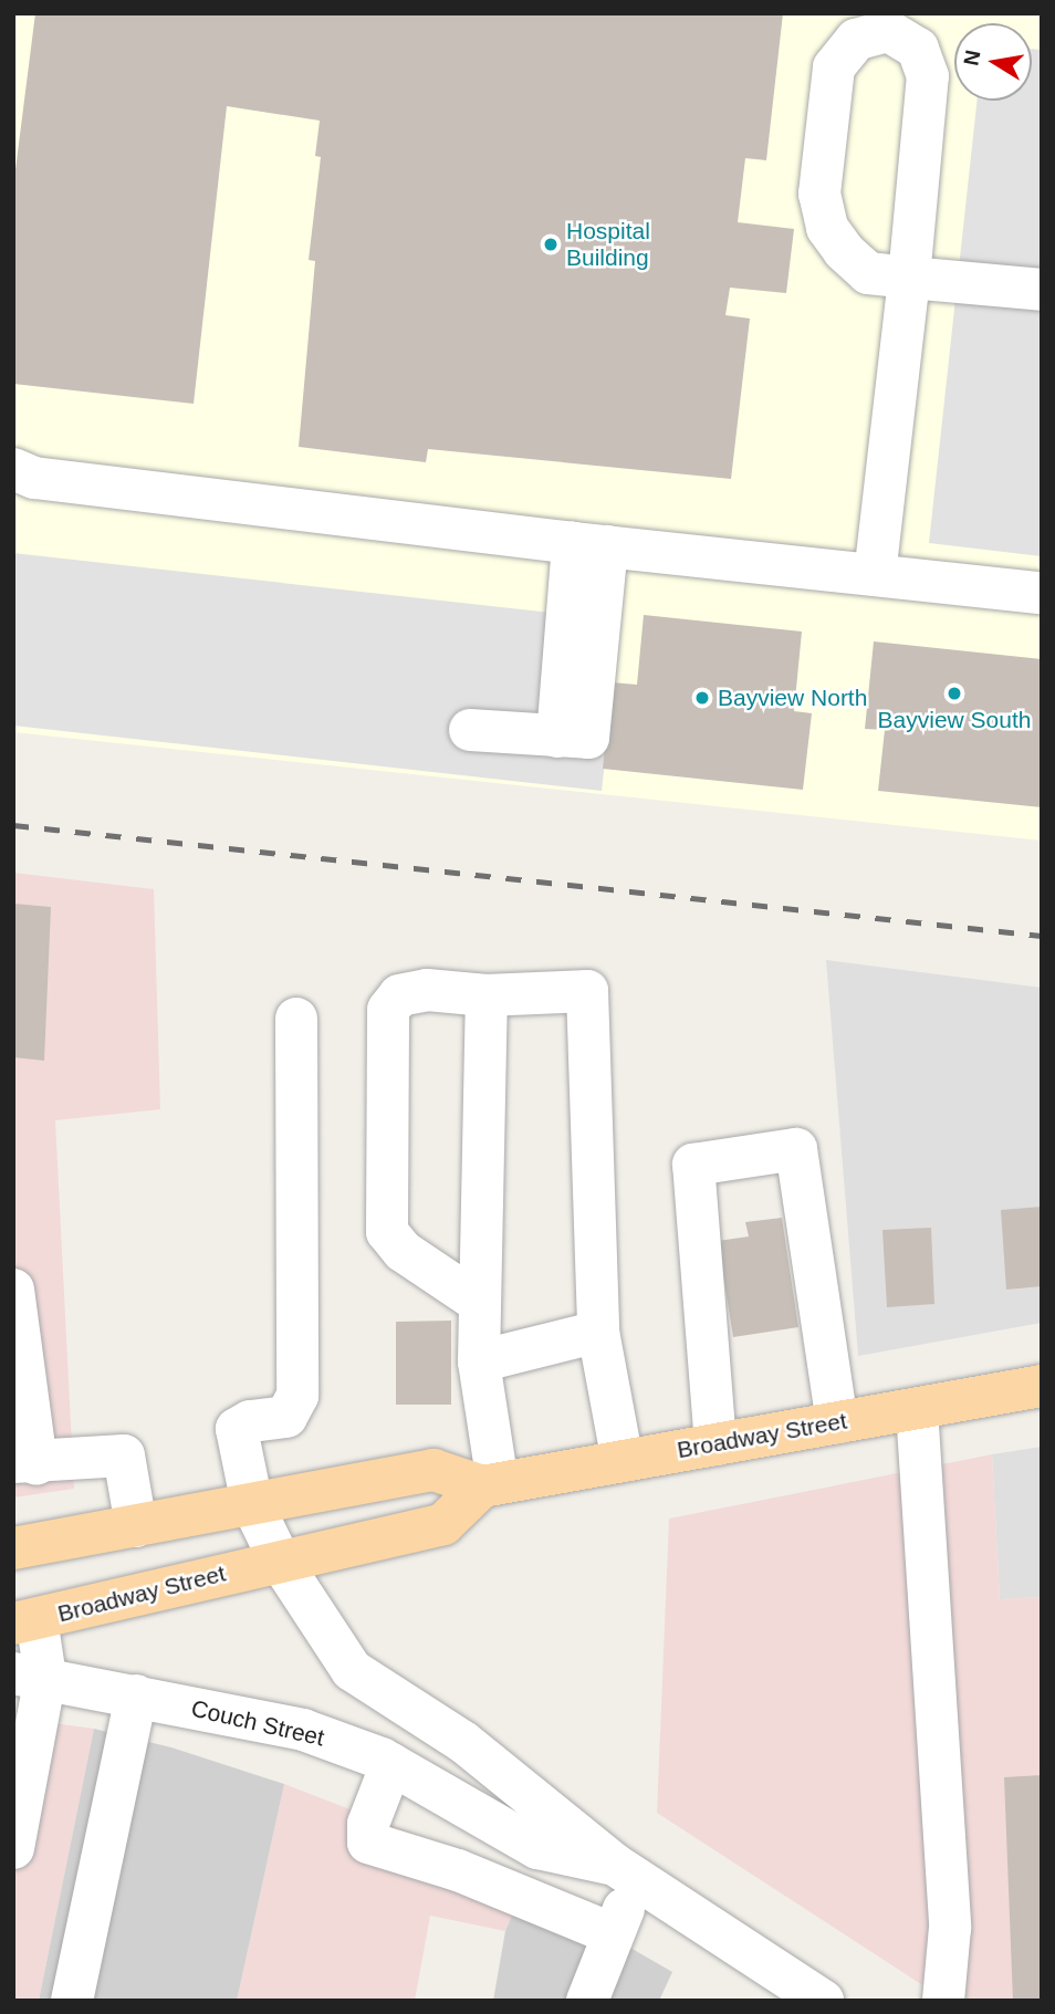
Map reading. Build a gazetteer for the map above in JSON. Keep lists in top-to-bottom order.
{
  "streets": {
    "main road": ["Broadway Street"],
    "street": ["Couch Street"]
  },
  "crossings": [
    ["Broadway Street", "Couch Street"]
  ],
  "places": ["Hospital Building", "Bayview South", "Bayview North"],
  "north": "left"
}
